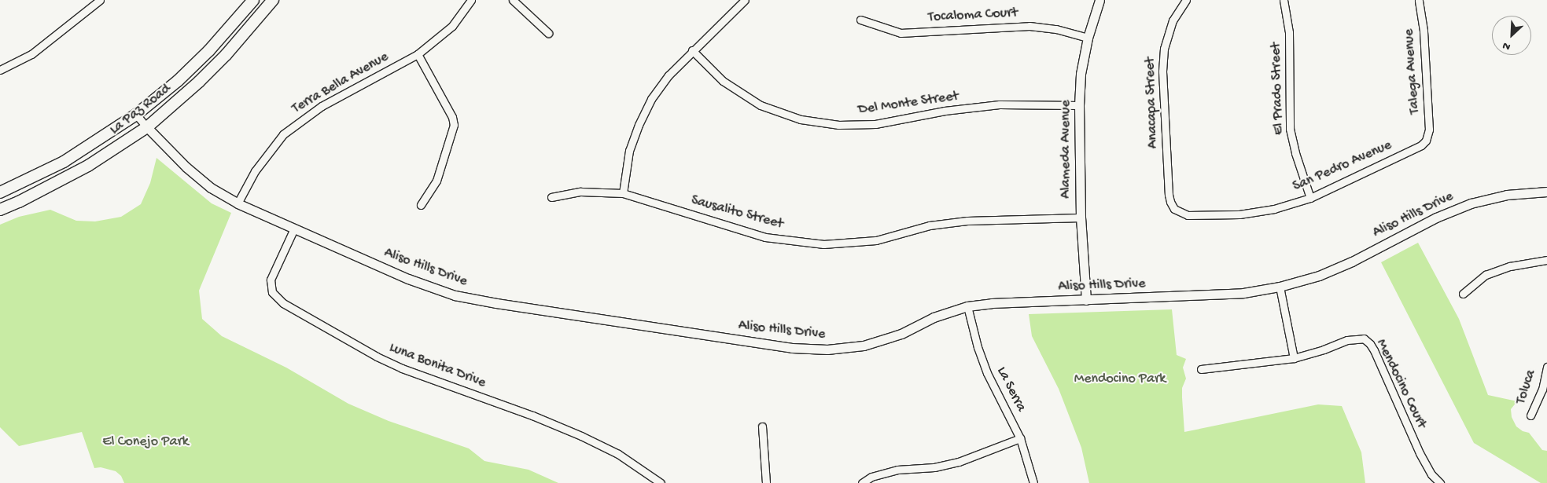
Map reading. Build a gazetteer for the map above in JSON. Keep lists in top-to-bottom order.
{
  "streets": {
    "main road": ["La Paz Road"],
    "street": [
      "Tocaloma Court",
      "Talega Avenue",
      "Terra Bella Avenue",
      "El Prado Street",
      "Anacapa Street",
      "Del Monte Street",
      "Alameda Avenue",
      "San Pedro Avenue",
      "Sausalito Street",
      "Aliso Hills Drive",
      "Luna Bonita Drive",
      "Mendocino Court",
      "Toluca",
      "La Serra"
    ]
  },
  "crossings": [
    ["Tocaloma Court", "Alameda Avenue"],
    ["Talega Avenue", "San Pedro Avenue"],
    ["Terra Bella Avenue", "Aliso Hills Drive"],
    ["El Prado Street", "San Pedro Avenue"],
    ["Anacapa Street", "San Pedro Avenue"],
    ["Del Monte Street", "Alameda Avenue"],
    ["La Paz Road", "Aliso Hills Drive"],
    ["Alameda Avenue", "Sausalito Street"],
    ["Alameda Avenue", "Aliso Hills Drive"],
    ["Aliso Hills Drive", "Luna Bonita Drive"],
    ["Aliso Hills Drive", "La Serra"]
  ],
  "parks": ["Mendocino Park", "El Conejo Park"],
  "north": "bottom left"
}
